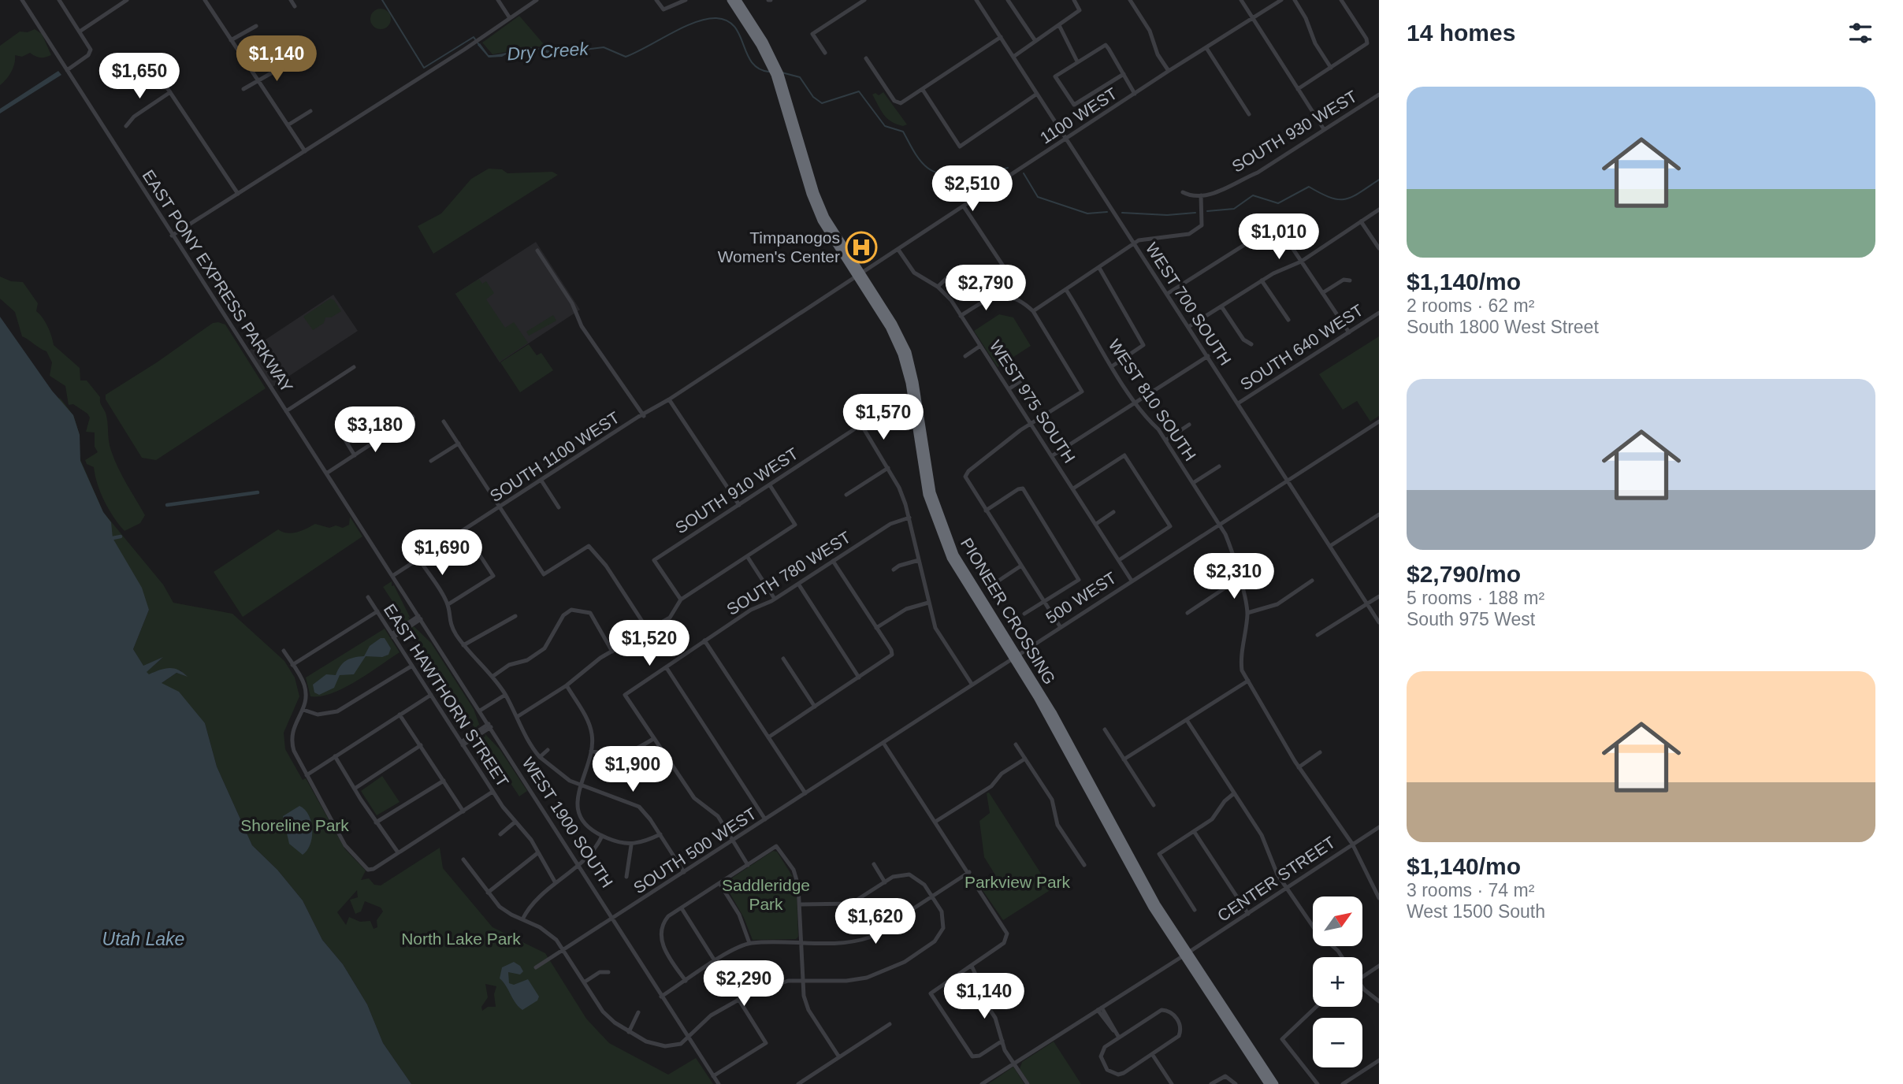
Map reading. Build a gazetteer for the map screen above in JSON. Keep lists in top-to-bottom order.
{
  "streets": {
    "highway": ["PIONEER CROSSING"],
    "street": [
      "1100 WEST",
      "SOUTH 930 WEST",
      "EAST PONY EXPRESS PARKWAY",
      "WEST 700 SOUTH",
      "SOUTH 640 WEST",
      "WEST 810 SOUTH",
      "WEST 975 SOUTH",
      "SOUTH 1100 WEST",
      "SOUTH 910 WEST",
      "SOUTH 780 WEST",
      "500 WEST",
      "EAST HAWTHORN STREET",
      "WEST 1900 SOUTH",
      "SOUTH 500 WEST",
      "CENTER STREET"
    ]
  },
  "crossings": [
    ["1100 WEST", "WEST 700 SOUTH"],
    ["1100 WEST", "WEST 975 SOUTH"],
    ["1100 WEST", "SOUTH 1100 WEST"],
    ["1100 WEST", "PIONEER CROSSING"],
    ["EAST PONY EXPRESS PARKWAY", "SOUTH 1100 WEST"],
    ["EAST PONY EXPRESS PARKWAY", "WEST 1900 SOUTH"],
    ["WEST 700 SOUTH", "SOUTH 640 WEST"],
    ["WEST 810 SOUTH", "500 WEST"],
    ["WEST 975 SOUTH", "500 WEST"],
    ["SOUTH 1100 WEST", "WEST 1900 SOUTH"],
    ["500 WEST", "PIONEER CROSSING"],
    ["500 WEST", "SOUTH 500 WEST"],
    ["PIONEER CROSSING", "CENTER STREET"],
    ["WEST 1900 SOUTH", "SOUTH 500 WEST"]
  ],
  "water": ["Dry Creek", "Utah Lake"],
  "parks": [
    "Shoreline Park",
    "Parkview Park",
    "Saddleridge Park",
    "North Lake Park"
  ],
  "places": {
    "hospital": ["Timpanogos Women's Center"]
  },
  "north": "top right",
  "page": {
    "heading": "14 homes",
    "price": [
      "$1,140",
      "$1,650",
      "$2,510",
      "$1,010",
      "$2,790",
      "$1,570",
      "$3,180",
      "$1,690",
      "$2,310",
      "$1,520",
      "$1,900",
      "$1,620",
      "$2,290",
      "$1,140"
    ],
    "list": [
      {
        "name": "$1,140/mo",
        "note": "2 rooms · 62 m² · South 1800 West Street"
      },
      {
        "name": "$2,790/mo",
        "note": "5 rooms · 188 m² · South 975 West"
      },
      {
        "name": "$1,140/mo",
        "note": "3 rooms · 74 m² · West 1500 South"
      }
    ],
    "map_buttons": ["+", "−"]
  }
}
